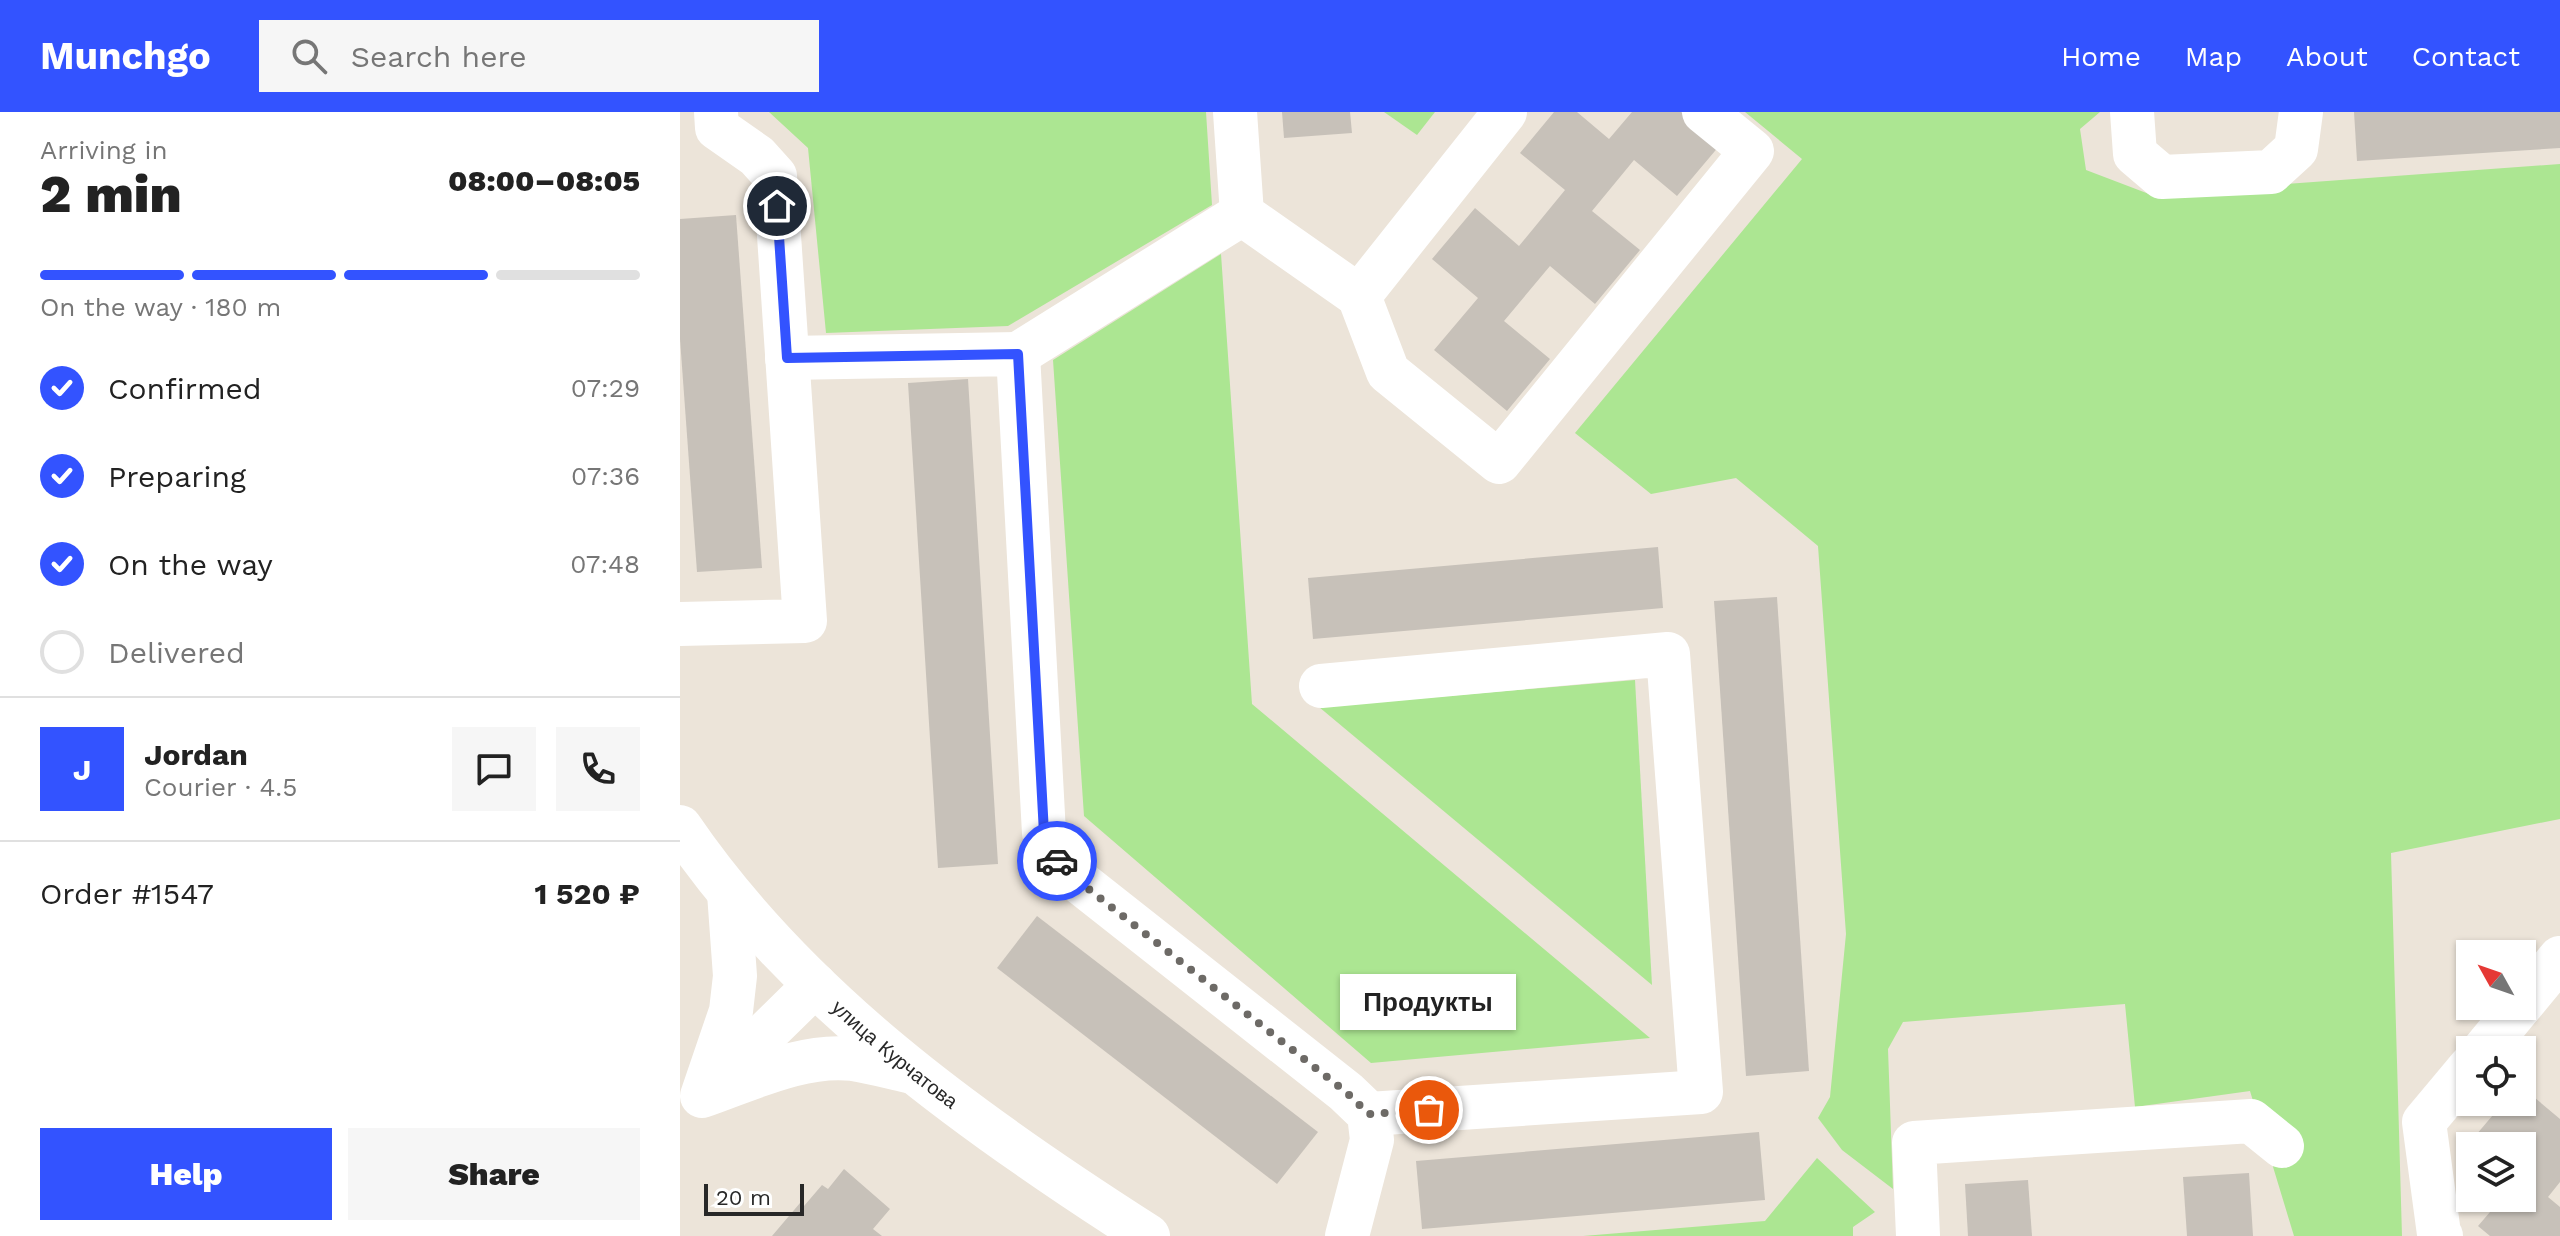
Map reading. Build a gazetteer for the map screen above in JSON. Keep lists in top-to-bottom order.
{
  "streets": {
    "street": ["улица Курчатова"]
  },
  "places": ["Продукты"],
  "scale_bar": "20 m",
  "north": "top left",
  "page": {
    "header": "Munchgo",
    "search": "Search here",
    "nav": [
      "Home",
      "Map",
      "About",
      "Contact"
    ],
    "heading": ["2 min", "Arriving in", "08:00–08:05"],
    "panel": [
      "Jordan",
      "Courier · 4.5",
      "Order #1547",
      "1 520 ₽"
    ],
    "bar": "On the way · 180 m",
    "list": [
      ["Confirmed", "07:29"],
      ["Preparing", "07:36"],
      ["On the way", "07:48"],
      "Delivered"
    ],
    "round": "J",
    "bubble": "Продукты",
    "buttons": ["Help", "Share"],
    "scale": "20 m"
  }
}
